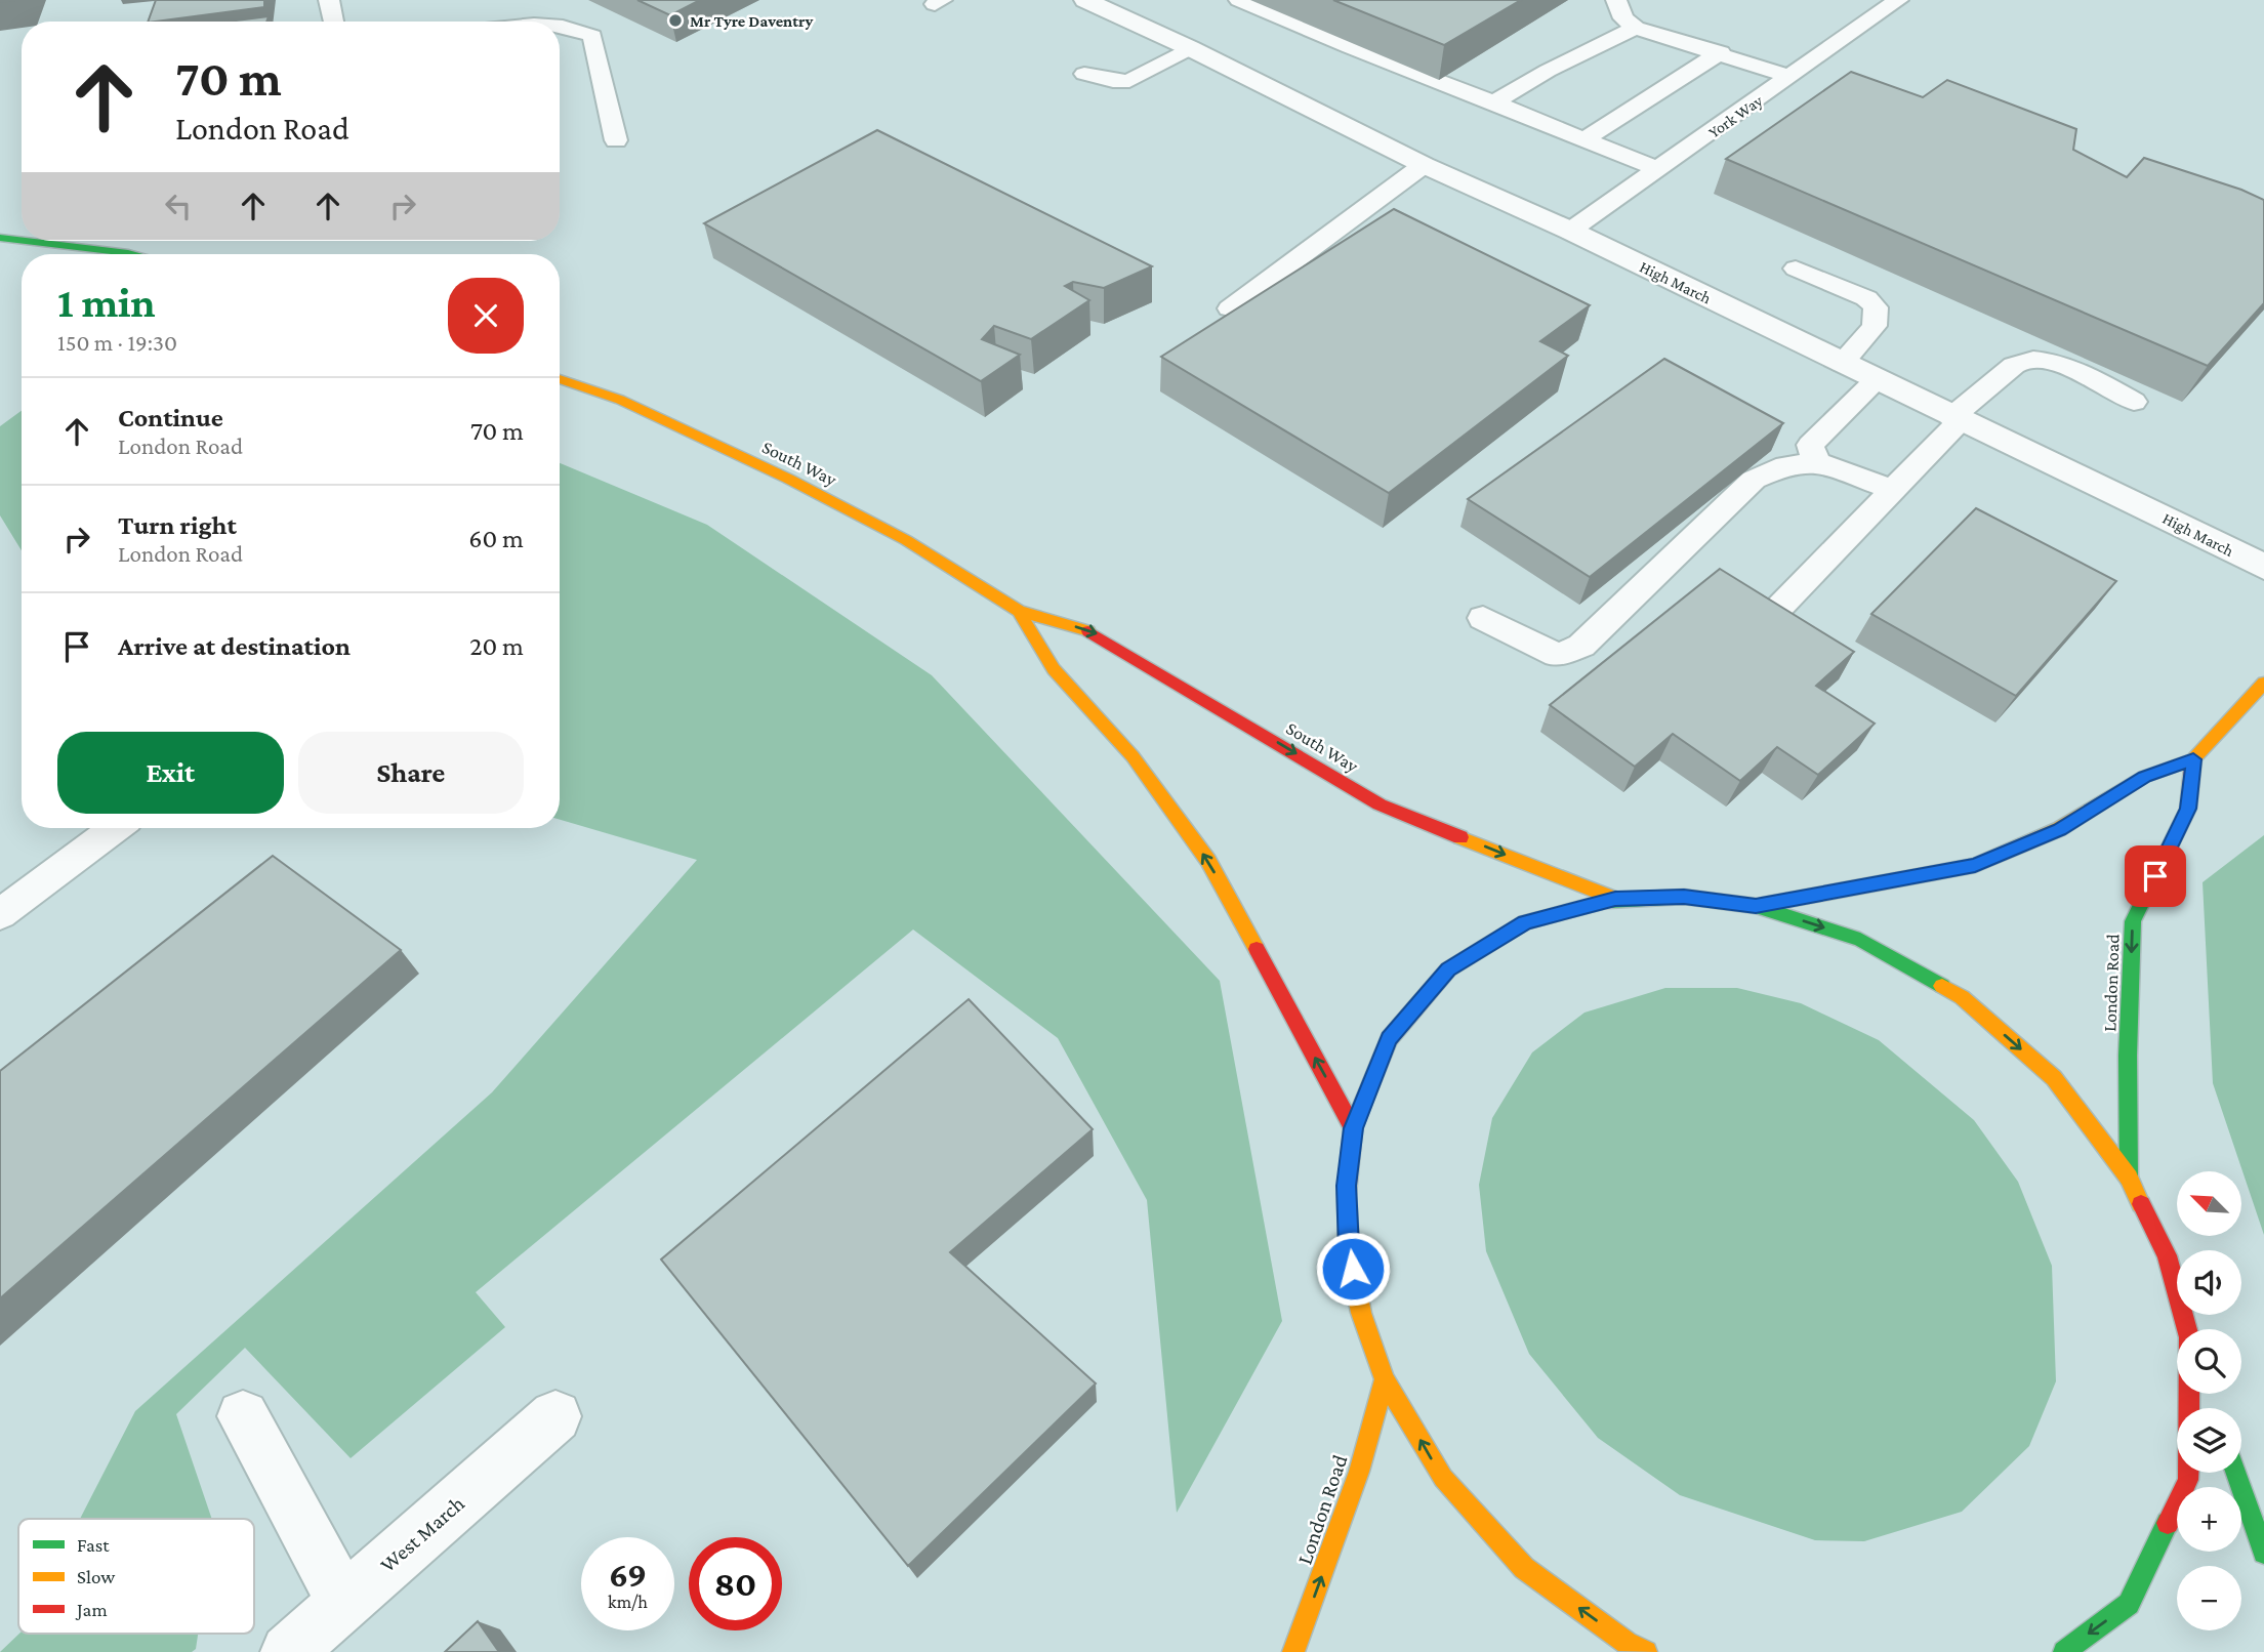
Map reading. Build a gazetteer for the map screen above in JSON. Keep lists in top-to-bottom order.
{
  "streets": {
    "main road": ["South Way", "London Road"],
    "street": ["High March", "West March"],
    "lane": ["York Way"]
  },
  "crossings": [
    ["York Way", "High March"]
  ],
  "places": ["Mr Tyre Daventry"],
  "legend": ["Fast", "Slow", "Jam"],
  "north": "top left",
  "page": {
    "turn": ["70 m", "London Road"],
    "heading": ["1 min", "150 m · 19:30"],
    "list": [
      {
        "name": "Continue",
        "note": "London Road",
        "value": "70 m"
      },
      {
        "name": "Turn right",
        "note": "London Road",
        "value": "60 m"
      },
      {
        "name": "Arrive at destination",
        "value": "20 m"
      }
    ],
    "buttons": ["Exit", "Share"],
    "map_buttons": ["+", "−"],
    "speed": "69 km/h",
    "limit": "80"
  }
}
